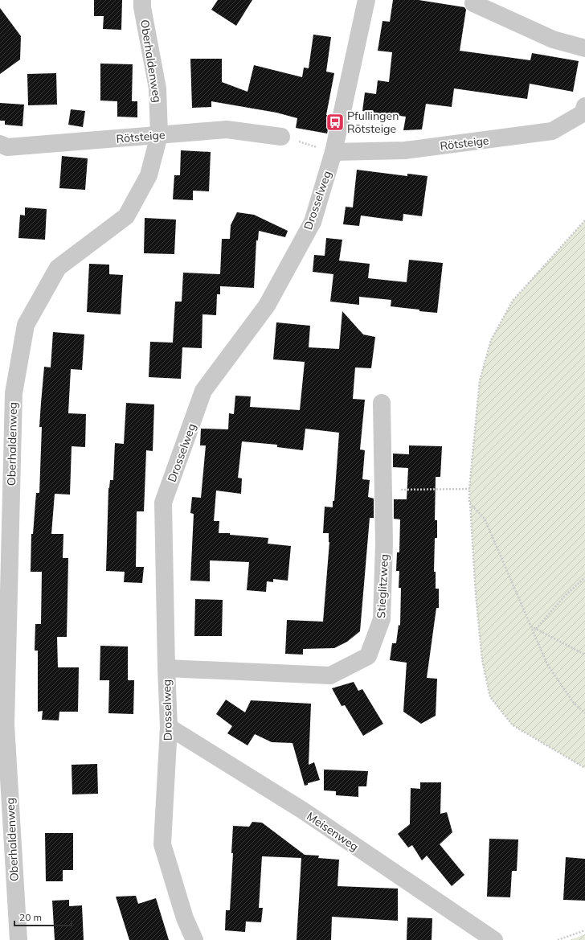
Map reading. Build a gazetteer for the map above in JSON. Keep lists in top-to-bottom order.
{
  "streets": {
    "street": [
      "Oberhaldenweg",
      "Rötsteige",
      "Drosselweg",
      "Stieglitzweg",
      "Meisenweg"
    ]
  },
  "crossings": [
    ["Oberhaldenweg", "Rötsteige"],
    ["Rötsteige", "Drosselweg"],
    ["Drosselweg", "Stieglitzweg"],
    ["Drosselweg", "Meisenweg"]
  ],
  "places": {
    "bus stop": ["Pfullingen Rötsteige"]
  },
  "scale_bar": "20 m"
}
